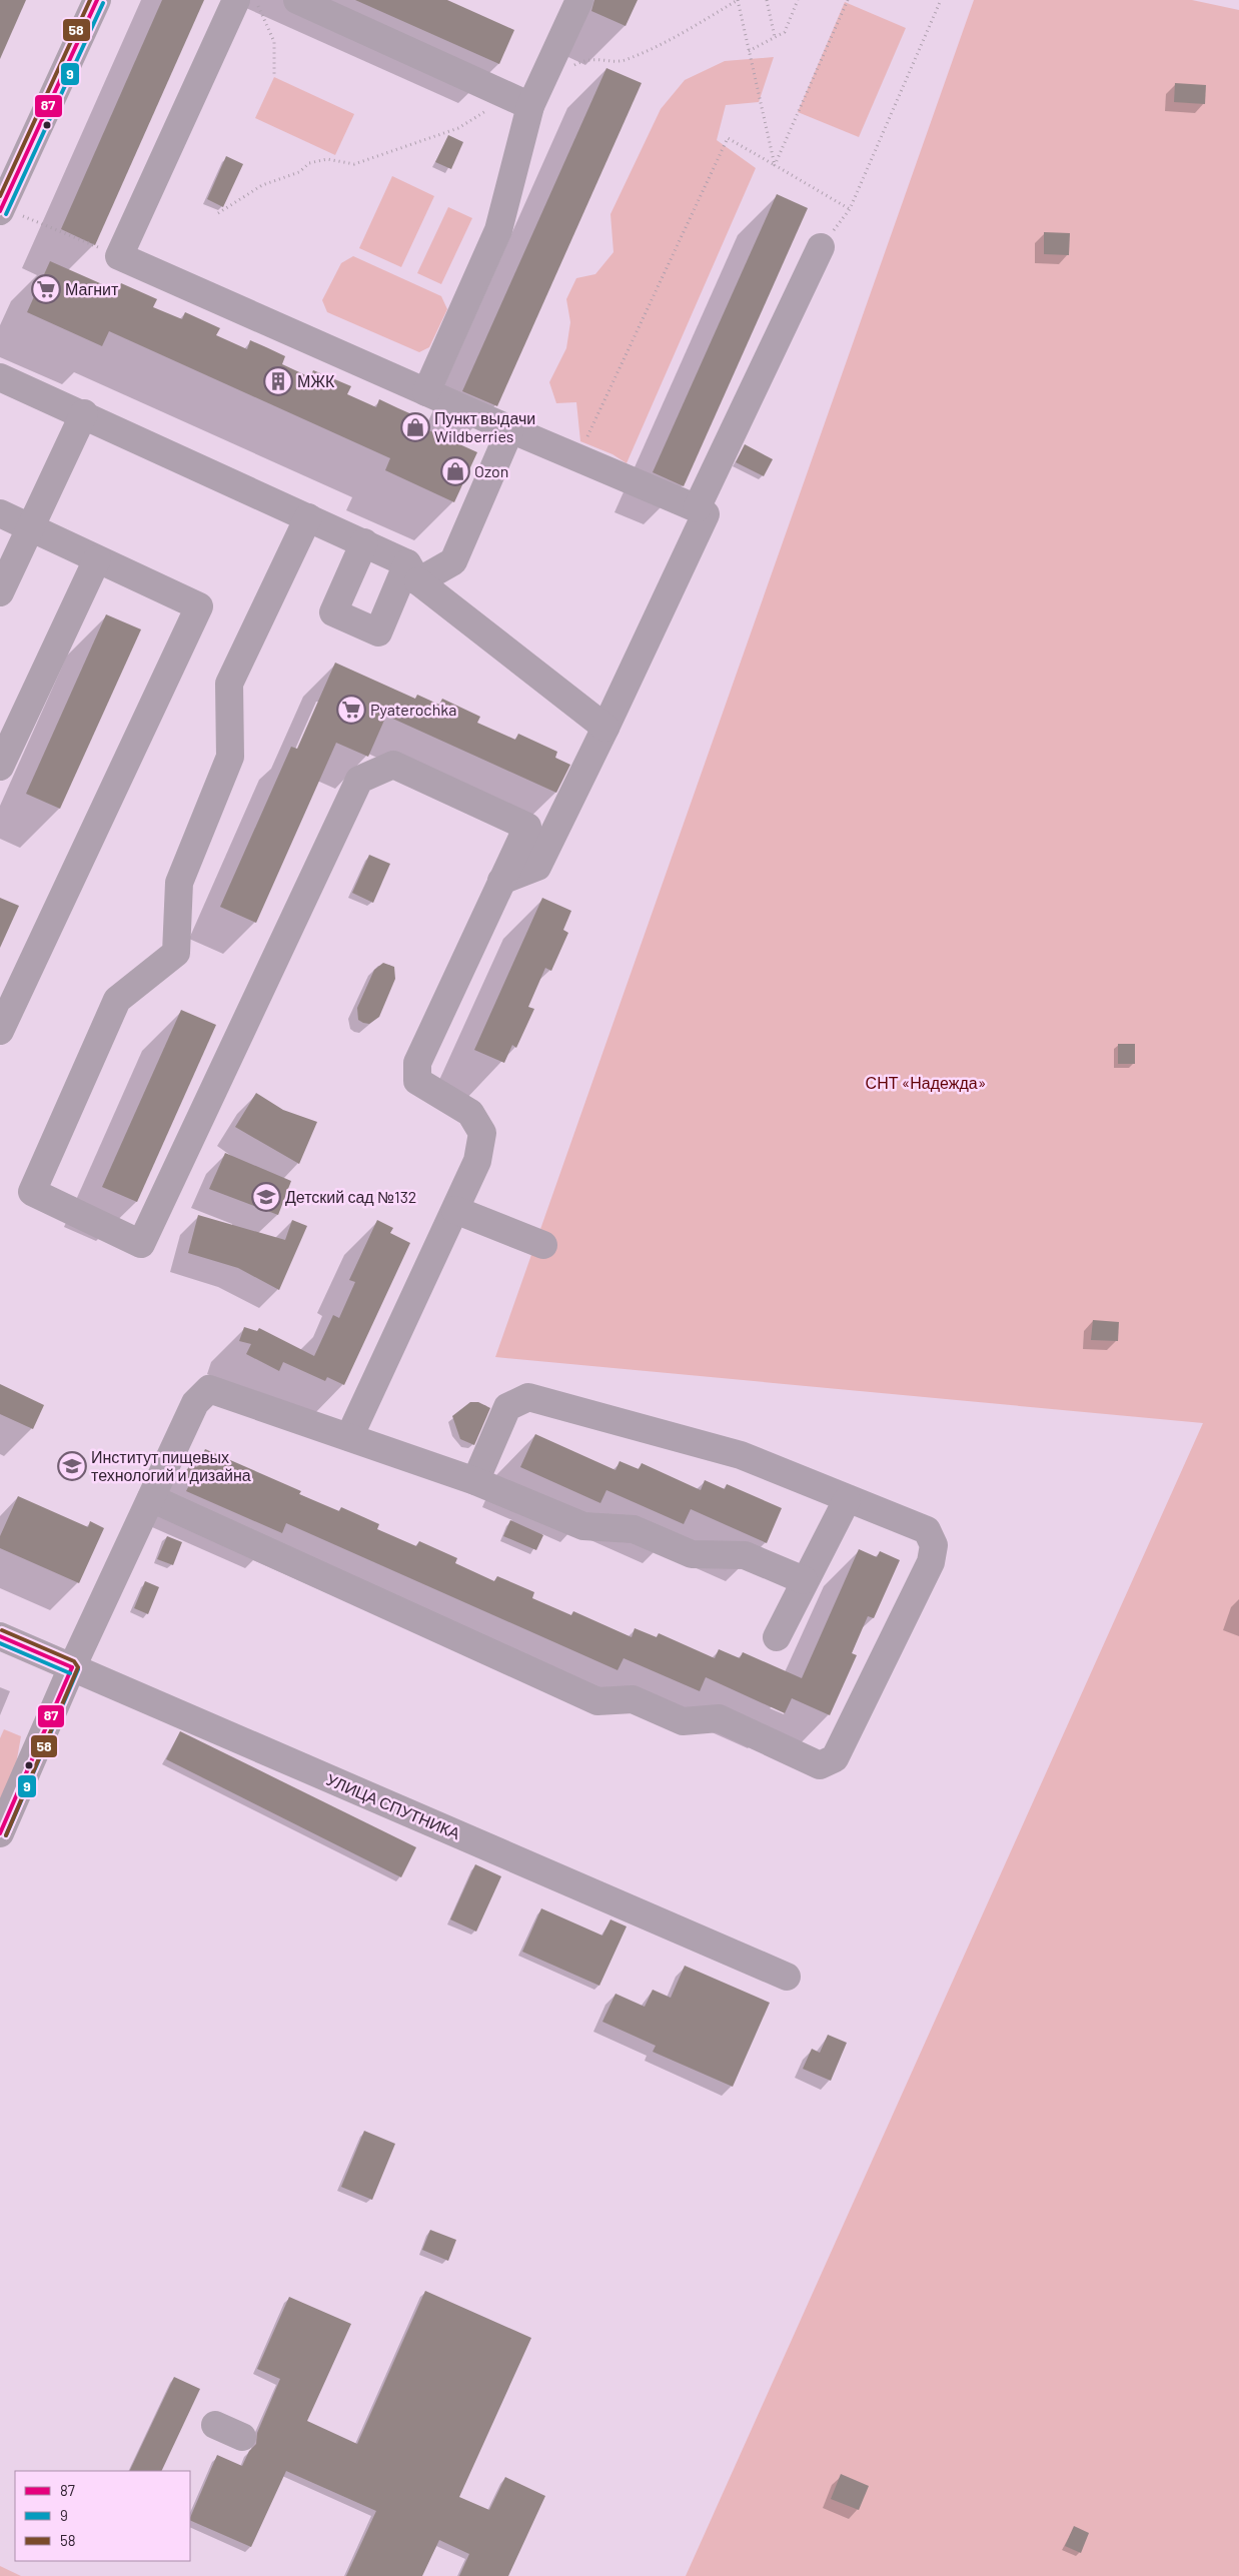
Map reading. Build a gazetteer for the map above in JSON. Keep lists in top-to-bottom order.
{
  "streets": {
    "street": ["УЛИЦА СПУТНИКА"]
  },
  "parks": ["СНТ «Надежда»"],
  "places": {
    "supermarket": ["Магнит", "Pyaterochka"],
    "building": ["МЖК"],
    "shop": ["Пункт выдачи Wildberries", "Ozon"],
    "school or university": ["Детский сад №132", "Институт пищевых технологий и дизайна"]
  },
  "lines": ["transit line 87", "transit line 58", "transit line 9"],
  "legend": ["87", "9", "58"]
}
